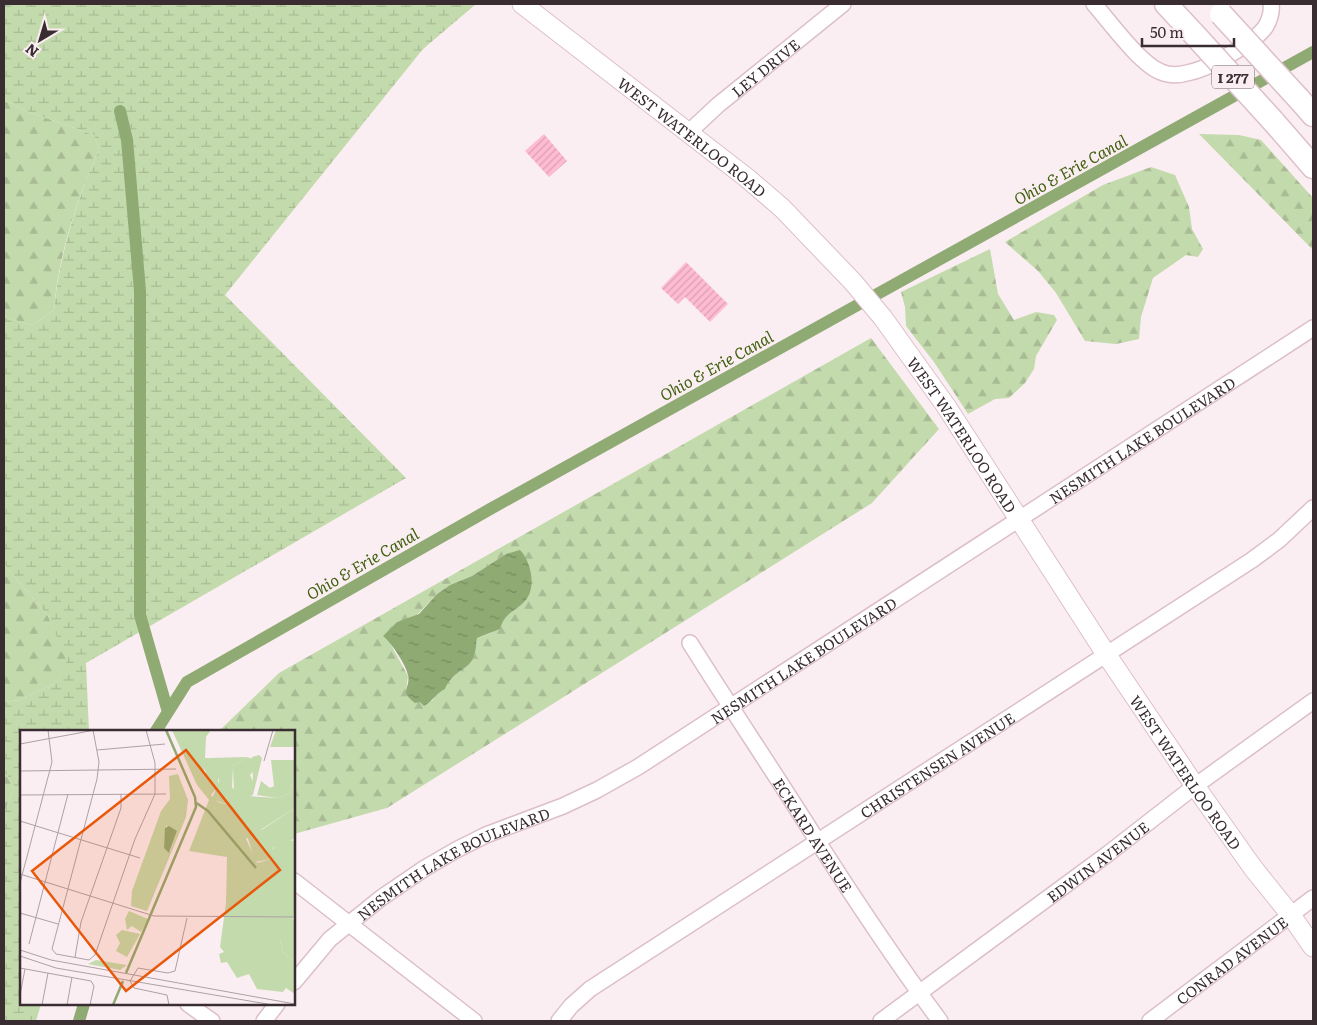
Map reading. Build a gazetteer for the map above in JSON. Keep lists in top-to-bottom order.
{
  "streets": {
    "highway": ["I 277"],
    "main road": ["WEST WATERLOO ROAD"],
    "street": [
      "LEY DRIVE",
      "NESMITH LAKE BOULEVARD",
      "CHRISTENSEN AVENUE",
      "ECKARD AVENUE",
      "EDWIN AVENUE",
      "CONRAD AVENUE"
    ]
  },
  "crossings": [
    ["LEY DRIVE", "WEST WATERLOO ROAD"],
    ["WEST WATERLOO ROAD", "NESMITH LAKE BOULEVARD"],
    ["WEST WATERLOO ROAD", "CHRISTENSEN AVENUE"],
    ["WEST WATERLOO ROAD", "EDWIN AVENUE"],
    ["WEST WATERLOO ROAD", "CONRAD AVENUE"],
    ["NESMITH LAKE BOULEVARD", "ECKARD AVENUE"],
    ["CHRISTENSEN AVENUE", "ECKARD AVENUE"],
    ["ECKARD AVENUE", "EDWIN AVENUE"]
  ],
  "water": ["Ohio & Erie Canal"],
  "scale_bar": "50 m",
  "north": "bottom left"
}
